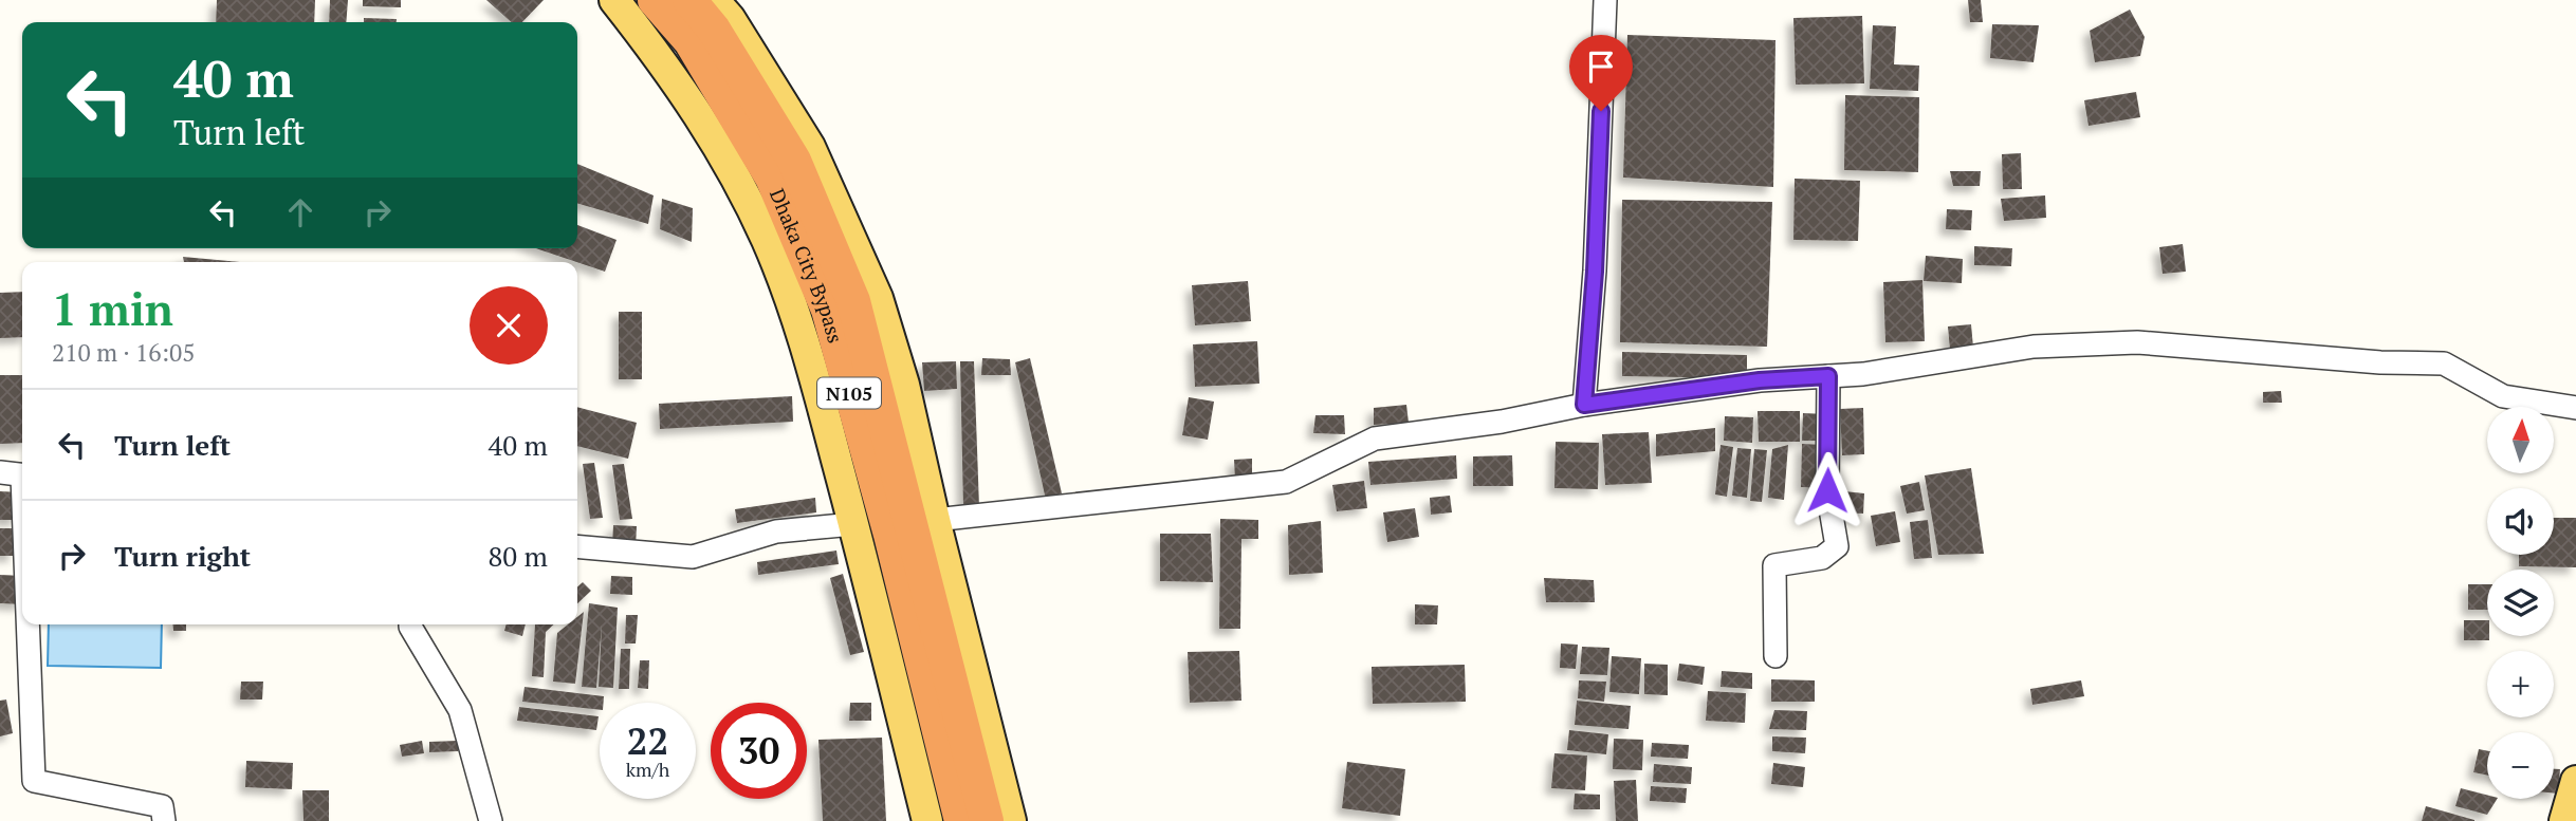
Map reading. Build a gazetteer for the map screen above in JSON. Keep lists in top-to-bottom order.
{
  "streets": {
    "highway": ["Dhaka City Bypass", "N105"]
  },
  "north": "top",
  "page": {
    "turn": ["40 m", "Turn left"],
    "heading": ["1 min", "210 m · 16:05"],
    "list": [
      {
        "name": "Turn left",
        "value": "40 m"
      },
      {
        "name": "Turn right",
        "value": "80 m"
      }
    ],
    "map_buttons": ["+", "−"],
    "speed": "22 km/h",
    "limit": "30"
  }
}
